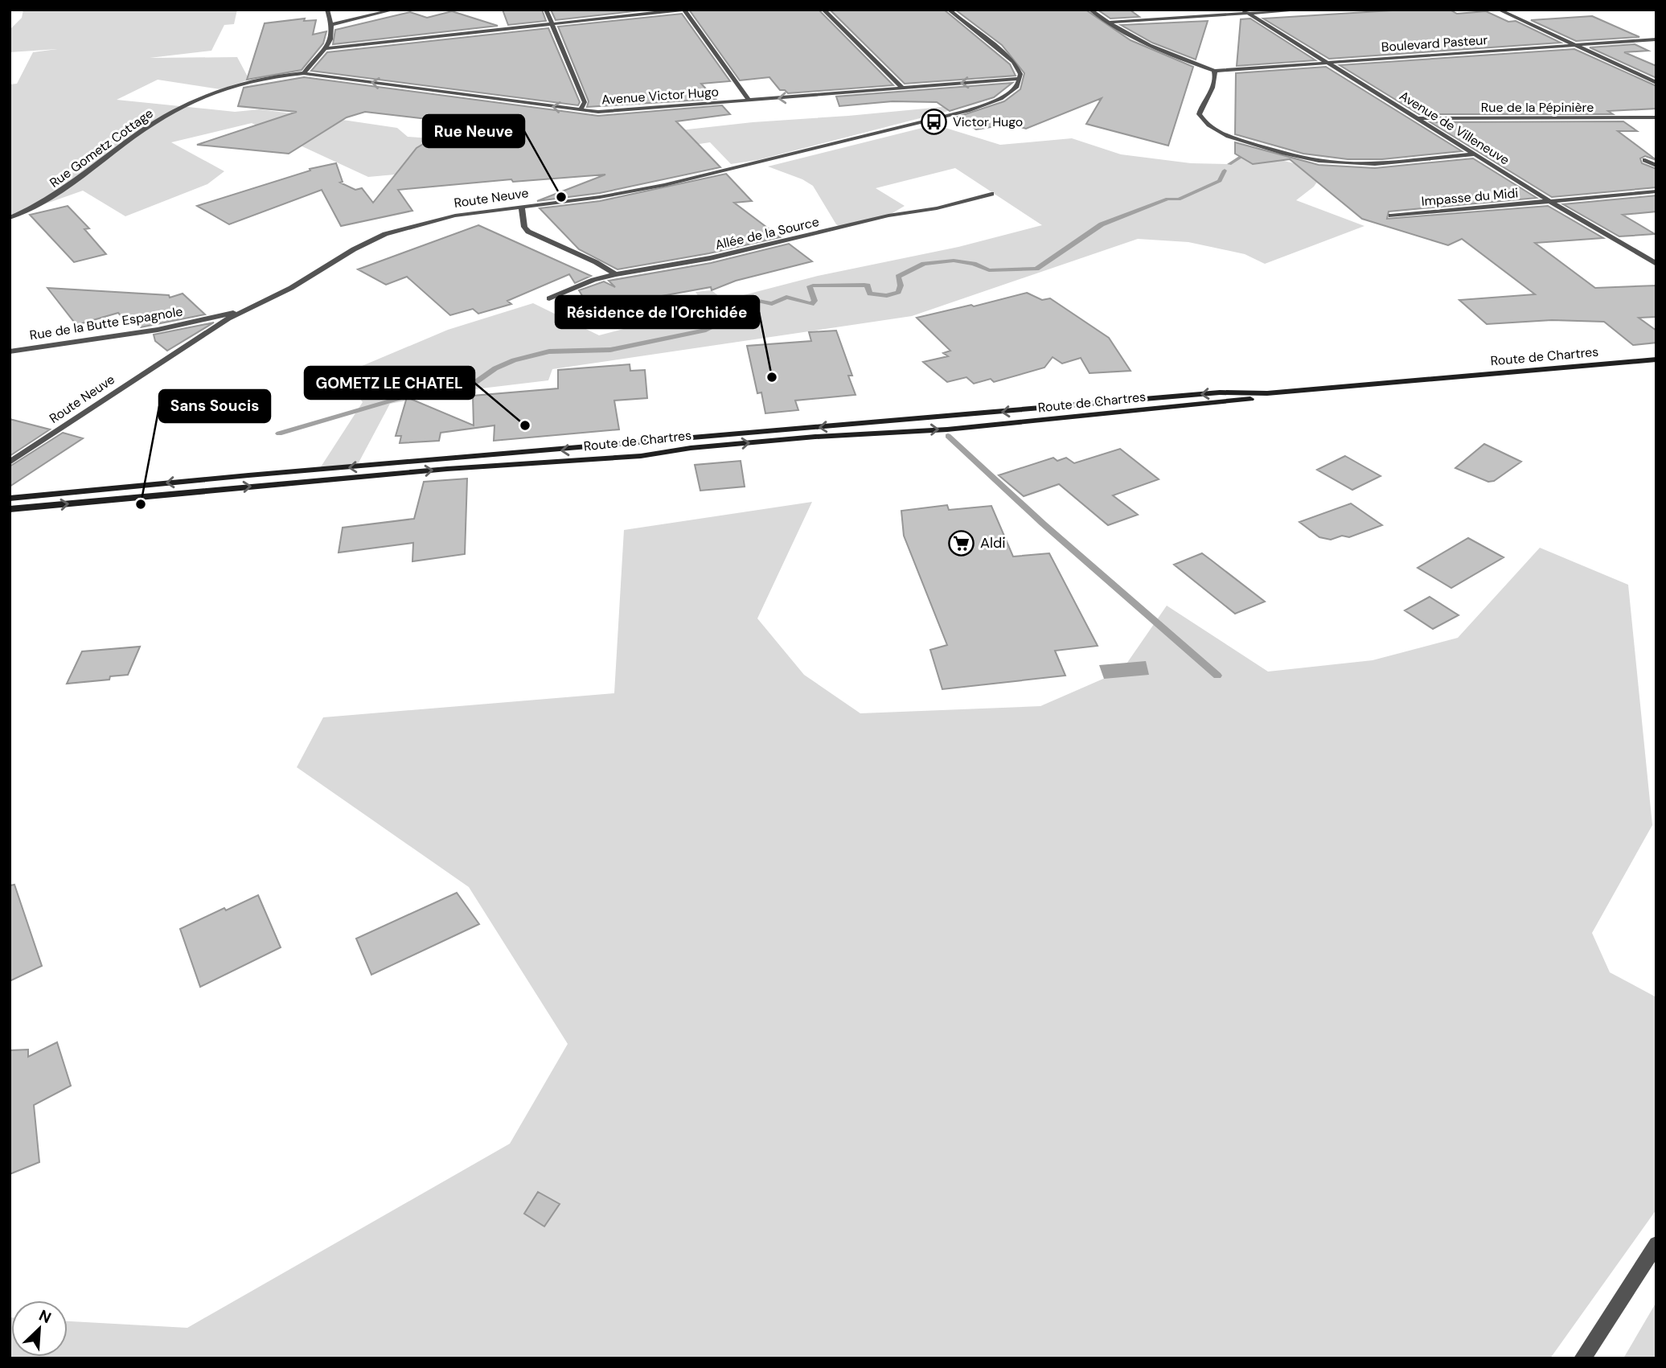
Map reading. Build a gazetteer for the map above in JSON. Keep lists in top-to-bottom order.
{
  "streets": {
    "main road": ["Route de Chartres"],
    "street": [
      "Boulevard Pasteur",
      "Avenue Victor Hugo",
      "Rue de la Pépinière",
      "Avenue de Villeneuve",
      "Rue Gometz Cottage",
      "Impasse du Midi",
      "Route Neuve",
      "Allée de la Source",
      "Rue de la Butte Espagnole"
    ]
  },
  "crossings": [
    ["Boulevard Pasteur", "Avenue de Villeneuve"],
    ["Avenue Victor Hugo", "Rue Gometz Cottage"],
    ["Avenue Victor Hugo", "Route Neuve"],
    ["Rue de la Pépinière", "Avenue de Villeneuve"],
    ["Avenue de Villeneuve", "Impasse du Midi"],
    ["Route Neuve", "Rue de la Butte Espagnole"]
  ],
  "places": {
    "bus stop": ["Victor Hugo"],
    "other": [
      "Rue Neuve",
      "Résidence de l'Orchidée",
      "GOMETZ LE CHATEL",
      "Sans Soucis"
    ],
    "supermarket": ["Aldi"]
  },
  "north": "top right"
}
